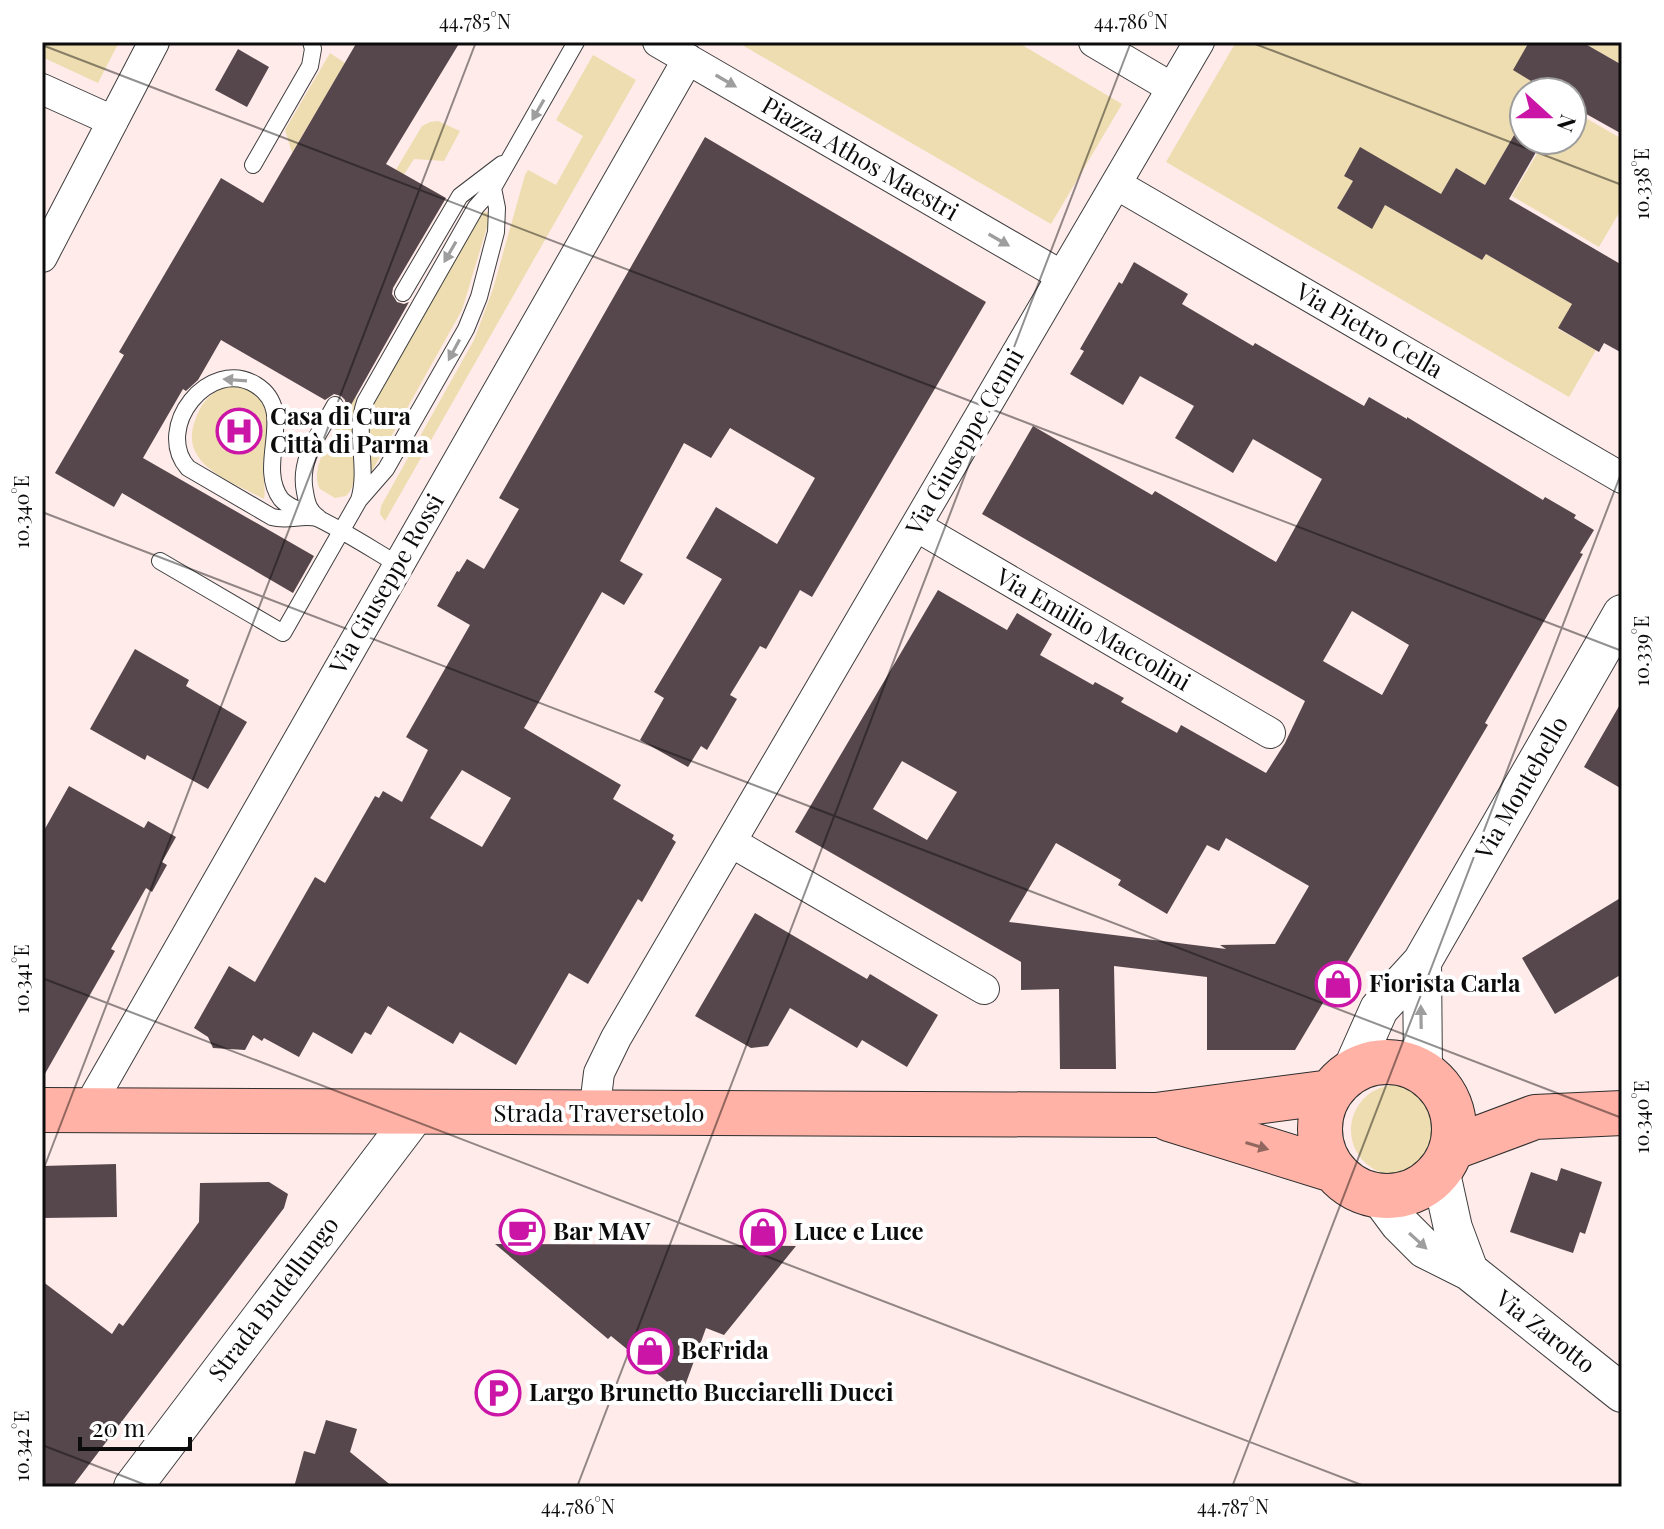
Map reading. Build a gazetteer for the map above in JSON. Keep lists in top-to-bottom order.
{
  "streets": {
    "main road": ["Strada Traversetolo"],
    "street": [
      "Piazza Athos Maestri",
      "Via Pietro Cella",
      "Via Giuseppe Cenni",
      "Via Giuseppe Rossi",
      "Via Emilio Maccolini",
      "Via Montebello",
      "Strada Budellungo",
      "Via Zarotto"
    ]
  },
  "crossings": [
    ["Piazza Athos Maestri", "Via Giuseppe Cenni"],
    ["Piazza Athos Maestri", "Via Giuseppe Rossi"],
    ["Via Pietro Cella", "Via Giuseppe Cenni"],
    ["Via Giuseppe Cenni", "Via Emilio Maccolini"],
    ["Via Giuseppe Cenni", "Strada Traversetolo"],
    ["Via Giuseppe Rossi", "Strada Traversetolo"],
    ["Via Montebello", "Strada Traversetolo"],
    ["Via Montebello", "Via Zarotto"],
    ["Strada Traversetolo", "Strada Budellungo"],
    ["Strada Traversetolo", "Via Zarotto"]
  ],
  "one_way": ["Piazza Athos Maestri", "Via Zarotto"],
  "places": {
    "hospital": ["Casa di Cura Città di Parma"],
    "shop": ["Fiorista Carla", "Luce e Luce", "BeFrida"],
    "cafe": ["Bar MAV"],
    "parking": ["Largo Brunetto Bucciarelli Ducci"]
  },
  "scale_bar": "20 m",
  "north": "right",
  "coordinates": [
    "44.785°N",
    "44.786°N",
    "10.338°E",
    "10.340°E",
    "10.339°E",
    "10.341°E",
    "10.342°E",
    "44.787°N"
  ]
}
